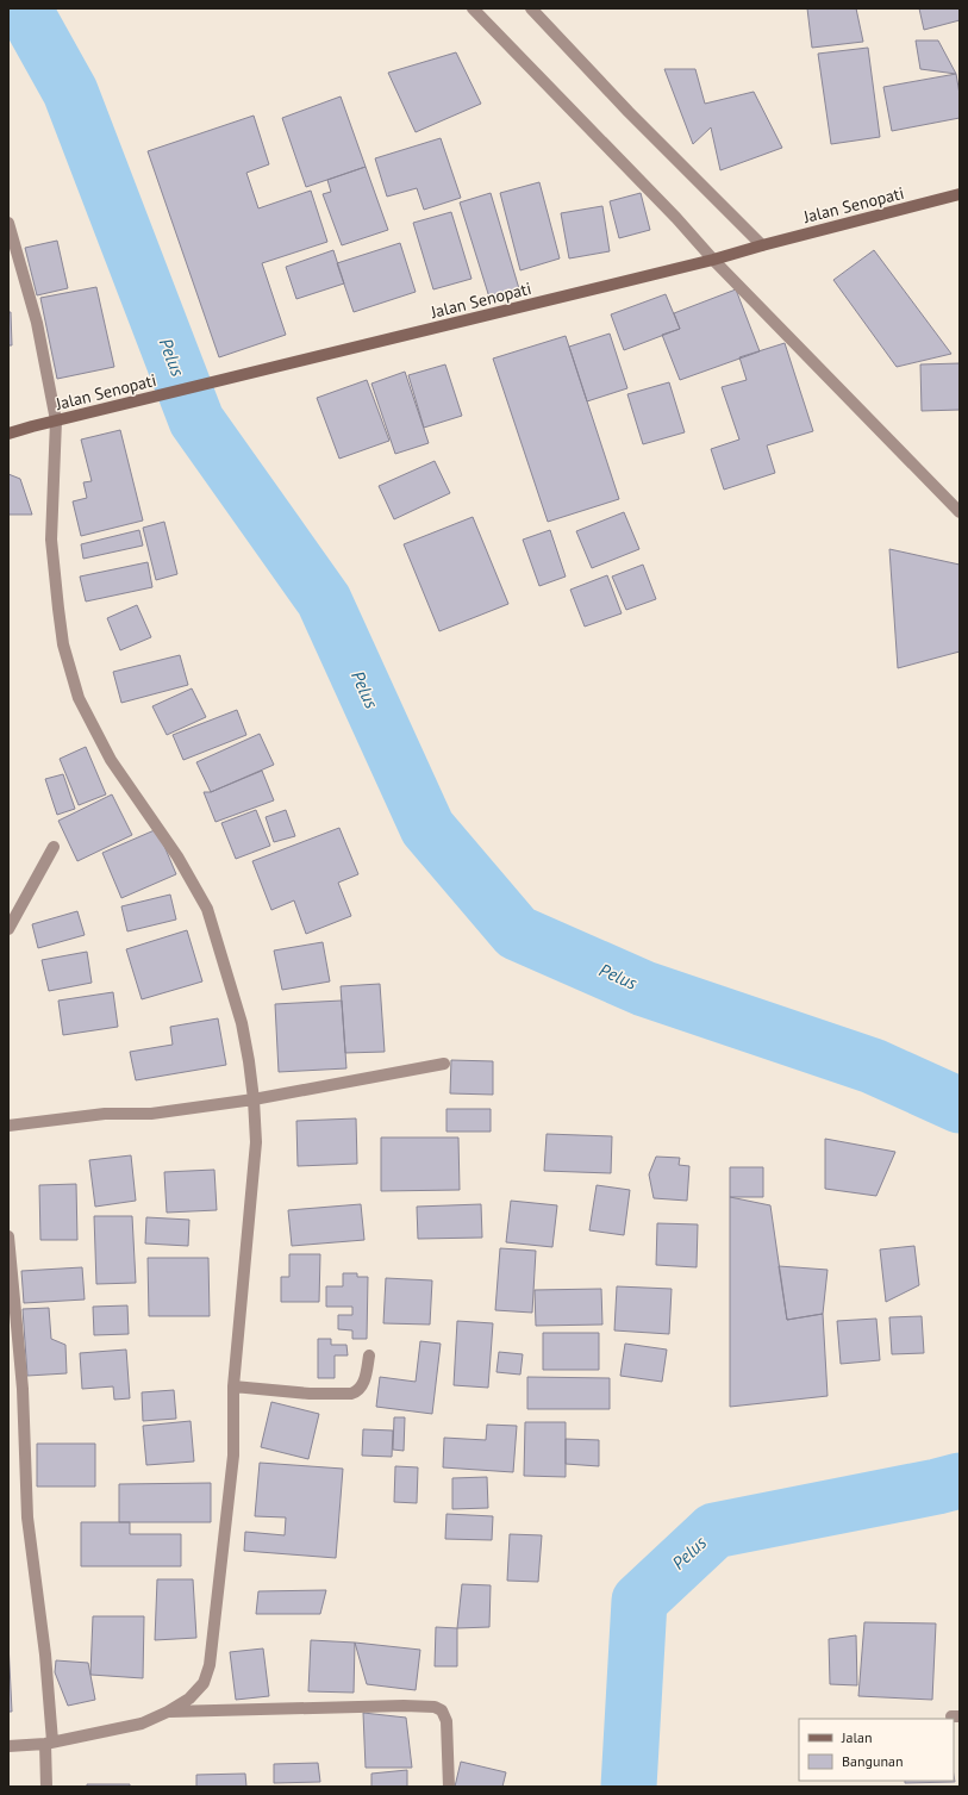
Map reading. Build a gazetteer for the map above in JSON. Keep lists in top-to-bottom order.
{
  "streets": {
    "main road": ["Jalan Senopati"]
  },
  "water": ["Pelus"],
  "legend": ["Jalan", "Bangunan"]
}
